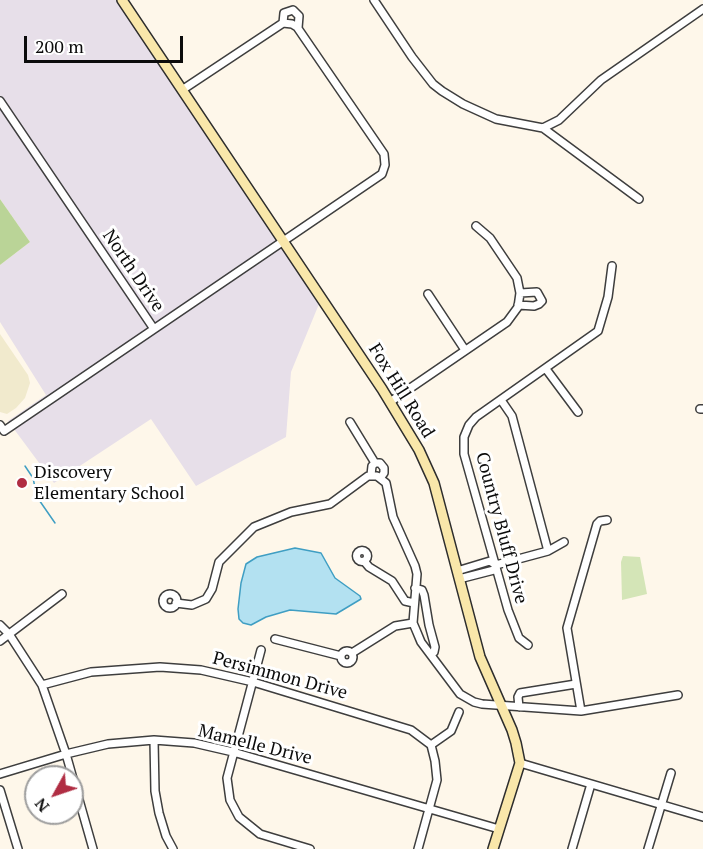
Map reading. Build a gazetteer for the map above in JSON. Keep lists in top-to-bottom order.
{
  "streets": {
    "street": [
      "North Drive",
      "Fox Hill Road",
      "Country Bluff Drive",
      "Persimmon Drive",
      "Mamelle Drive"
    ]
  },
  "crossings": [
    ["North Drive", "Fox Hill Road"]
  ],
  "places": ["Discovery Elementary School"],
  "scale_bar": "200 m",
  "north": "bottom left"
}
